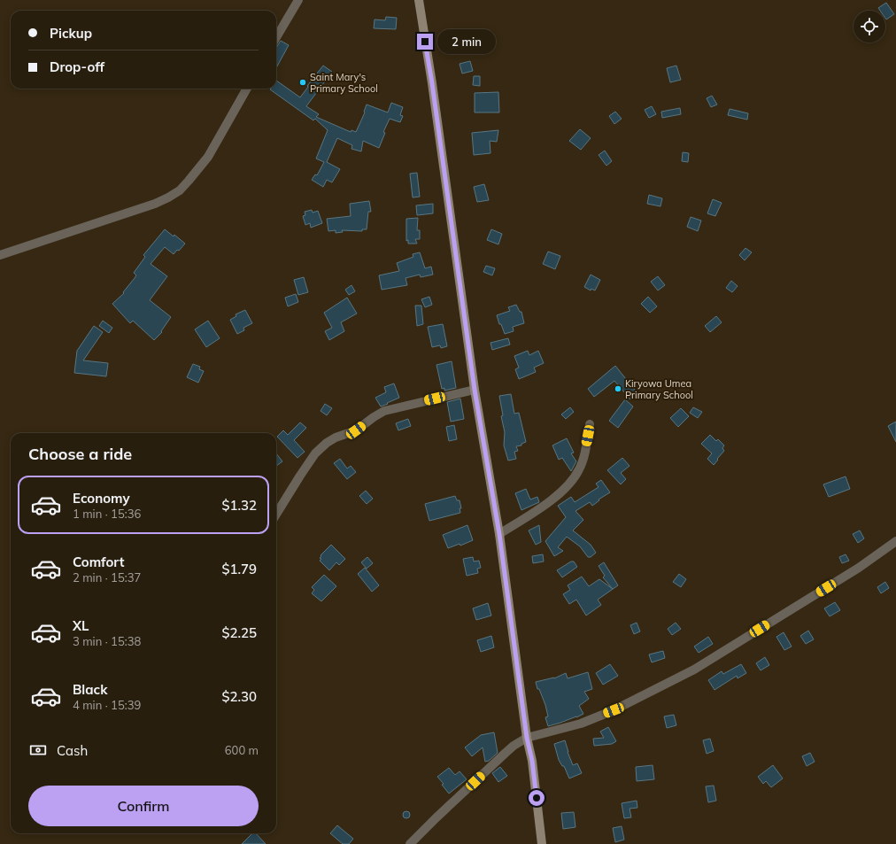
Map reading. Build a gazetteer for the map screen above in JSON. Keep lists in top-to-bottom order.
{
  "places": ["Saint Mary's Primary School", "Kiryowa Umea Primary School"],
  "page": {
    "banner": ["Pickup", "Drop-off"],
    "bubble": "2 min",
    "heading": "Choose a ride",
    "list": [
      {
        "name": "Economy",
        "note": "1 min · 15:36",
        "value": "$1.32"
      },
      {
        "name": "Comfort",
        "note": "2 min · 15:37",
        "value": "$1.79"
      },
      {
        "name": "XL",
        "note": "3 min · 15:38",
        "value": "$2.25"
      },
      {
        "name": "Black",
        "note": "4 min · 15:39",
        "value": "$2.30"
      }
    ],
    "pay": ["Cash", "600 m"],
    "buttons": "Confirm"
  }
}
